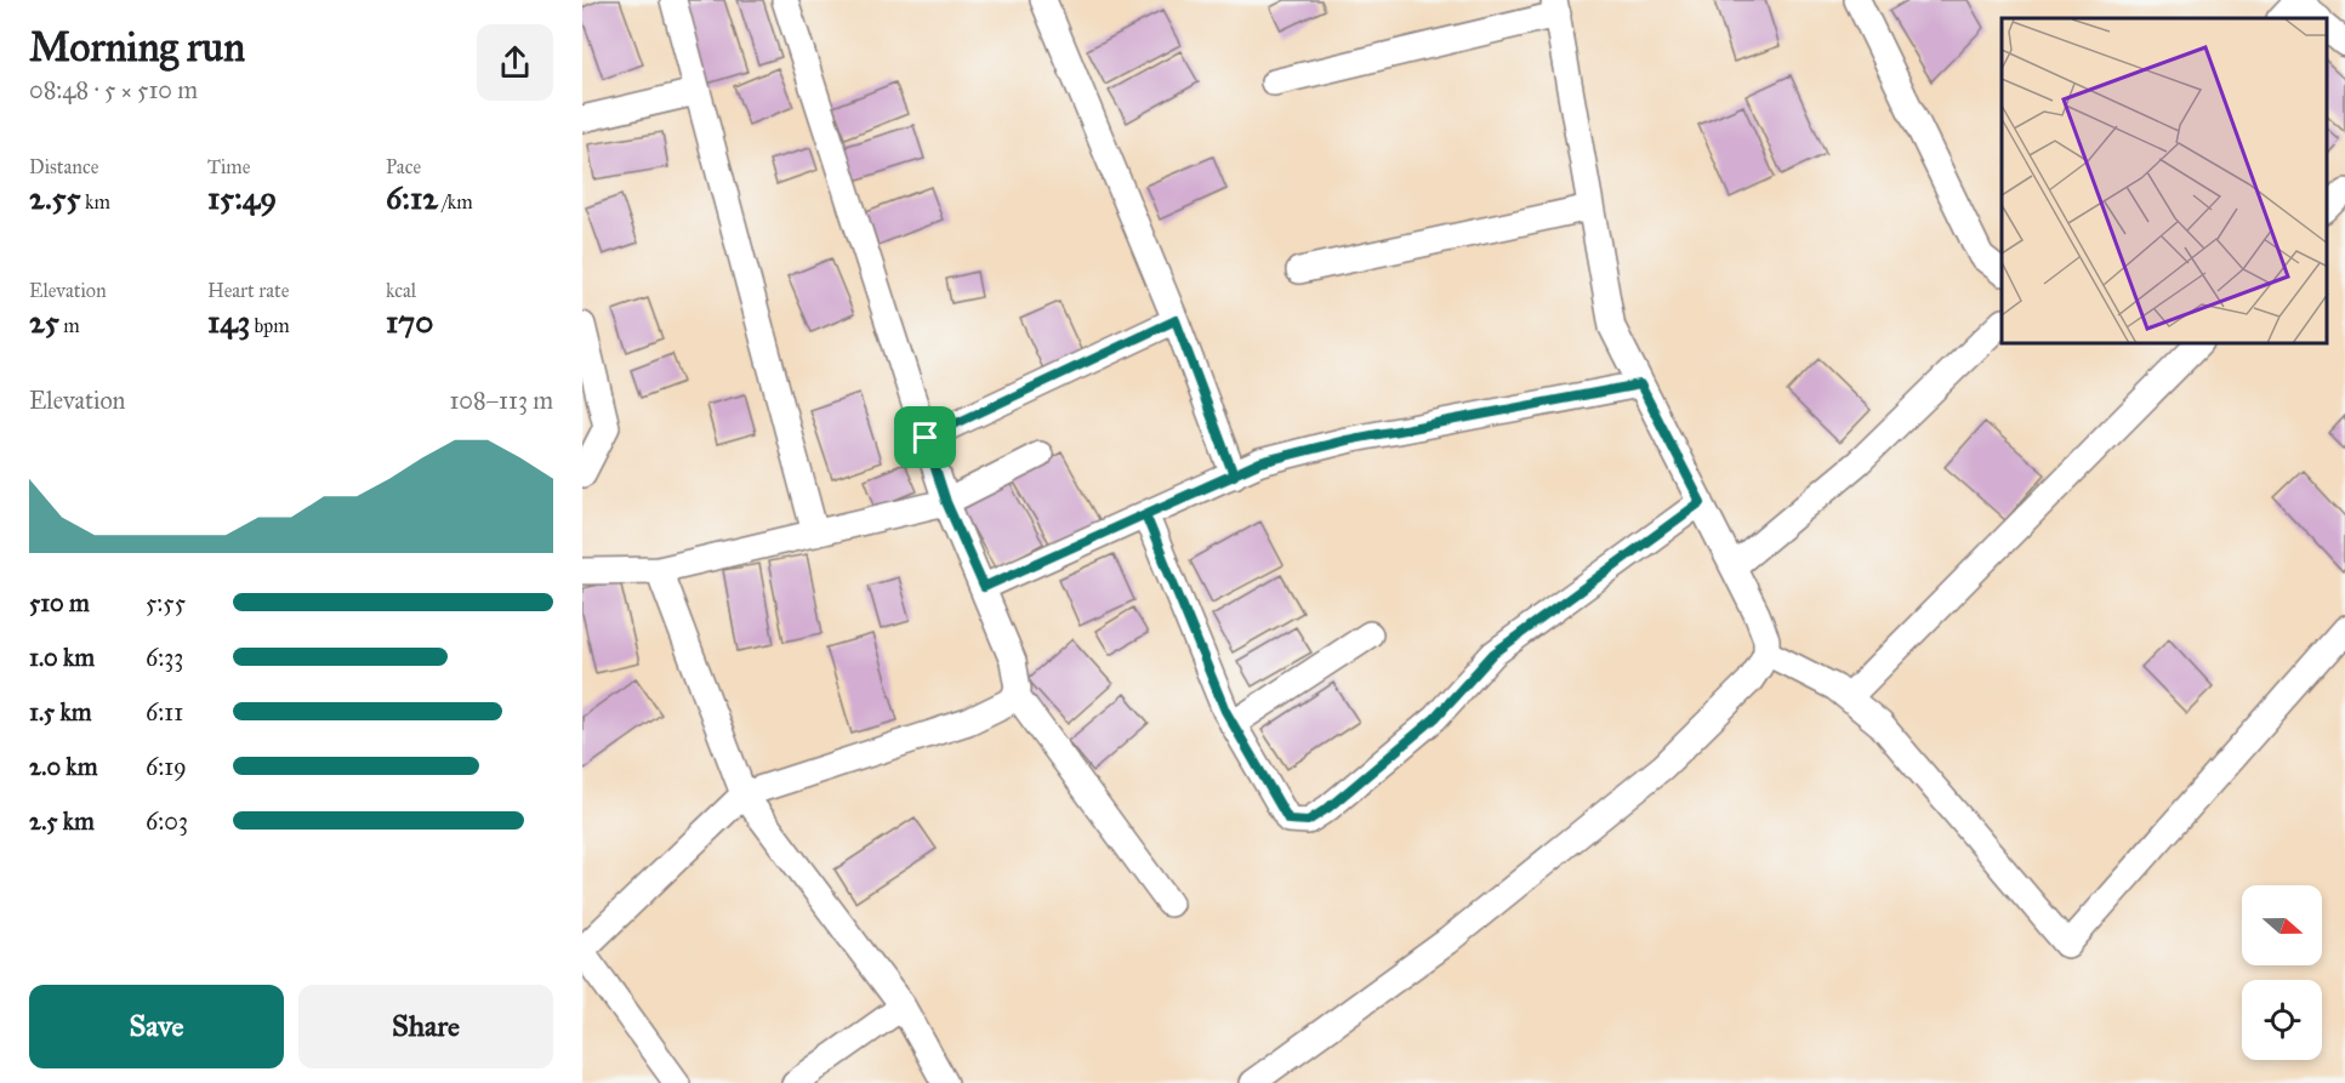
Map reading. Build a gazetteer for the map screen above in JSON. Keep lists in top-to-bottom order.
{
  "north": "right",
  "page": {
    "heading": ["Morning run", "08:48 · 5 × 510 m"],
    "stats": [
      ["Distance", "2.55 km"],
      ["Time", "15:49"],
      ["Pace", "6:12 /km"],
      ["Elevation", "25 m"],
      ["Heart rate", "143 bpm"],
      ["kcal", "170"]
    ],
    "chart": ["Elevation", "108–113 m"],
    "list": [
      {
        "name": "510 m",
        "note": "5:55"
      },
      {
        "name": "1.0 km",
        "note": "6:33"
      },
      {
        "name": "1.5 km",
        "note": "6:11"
      },
      {
        "name": "2.0 km",
        "note": "6:19"
      },
      {
        "name": "2.5 km",
        "note": "6:03"
      }
    ],
    "buttons": ["Save", "Share"]
  }
}
